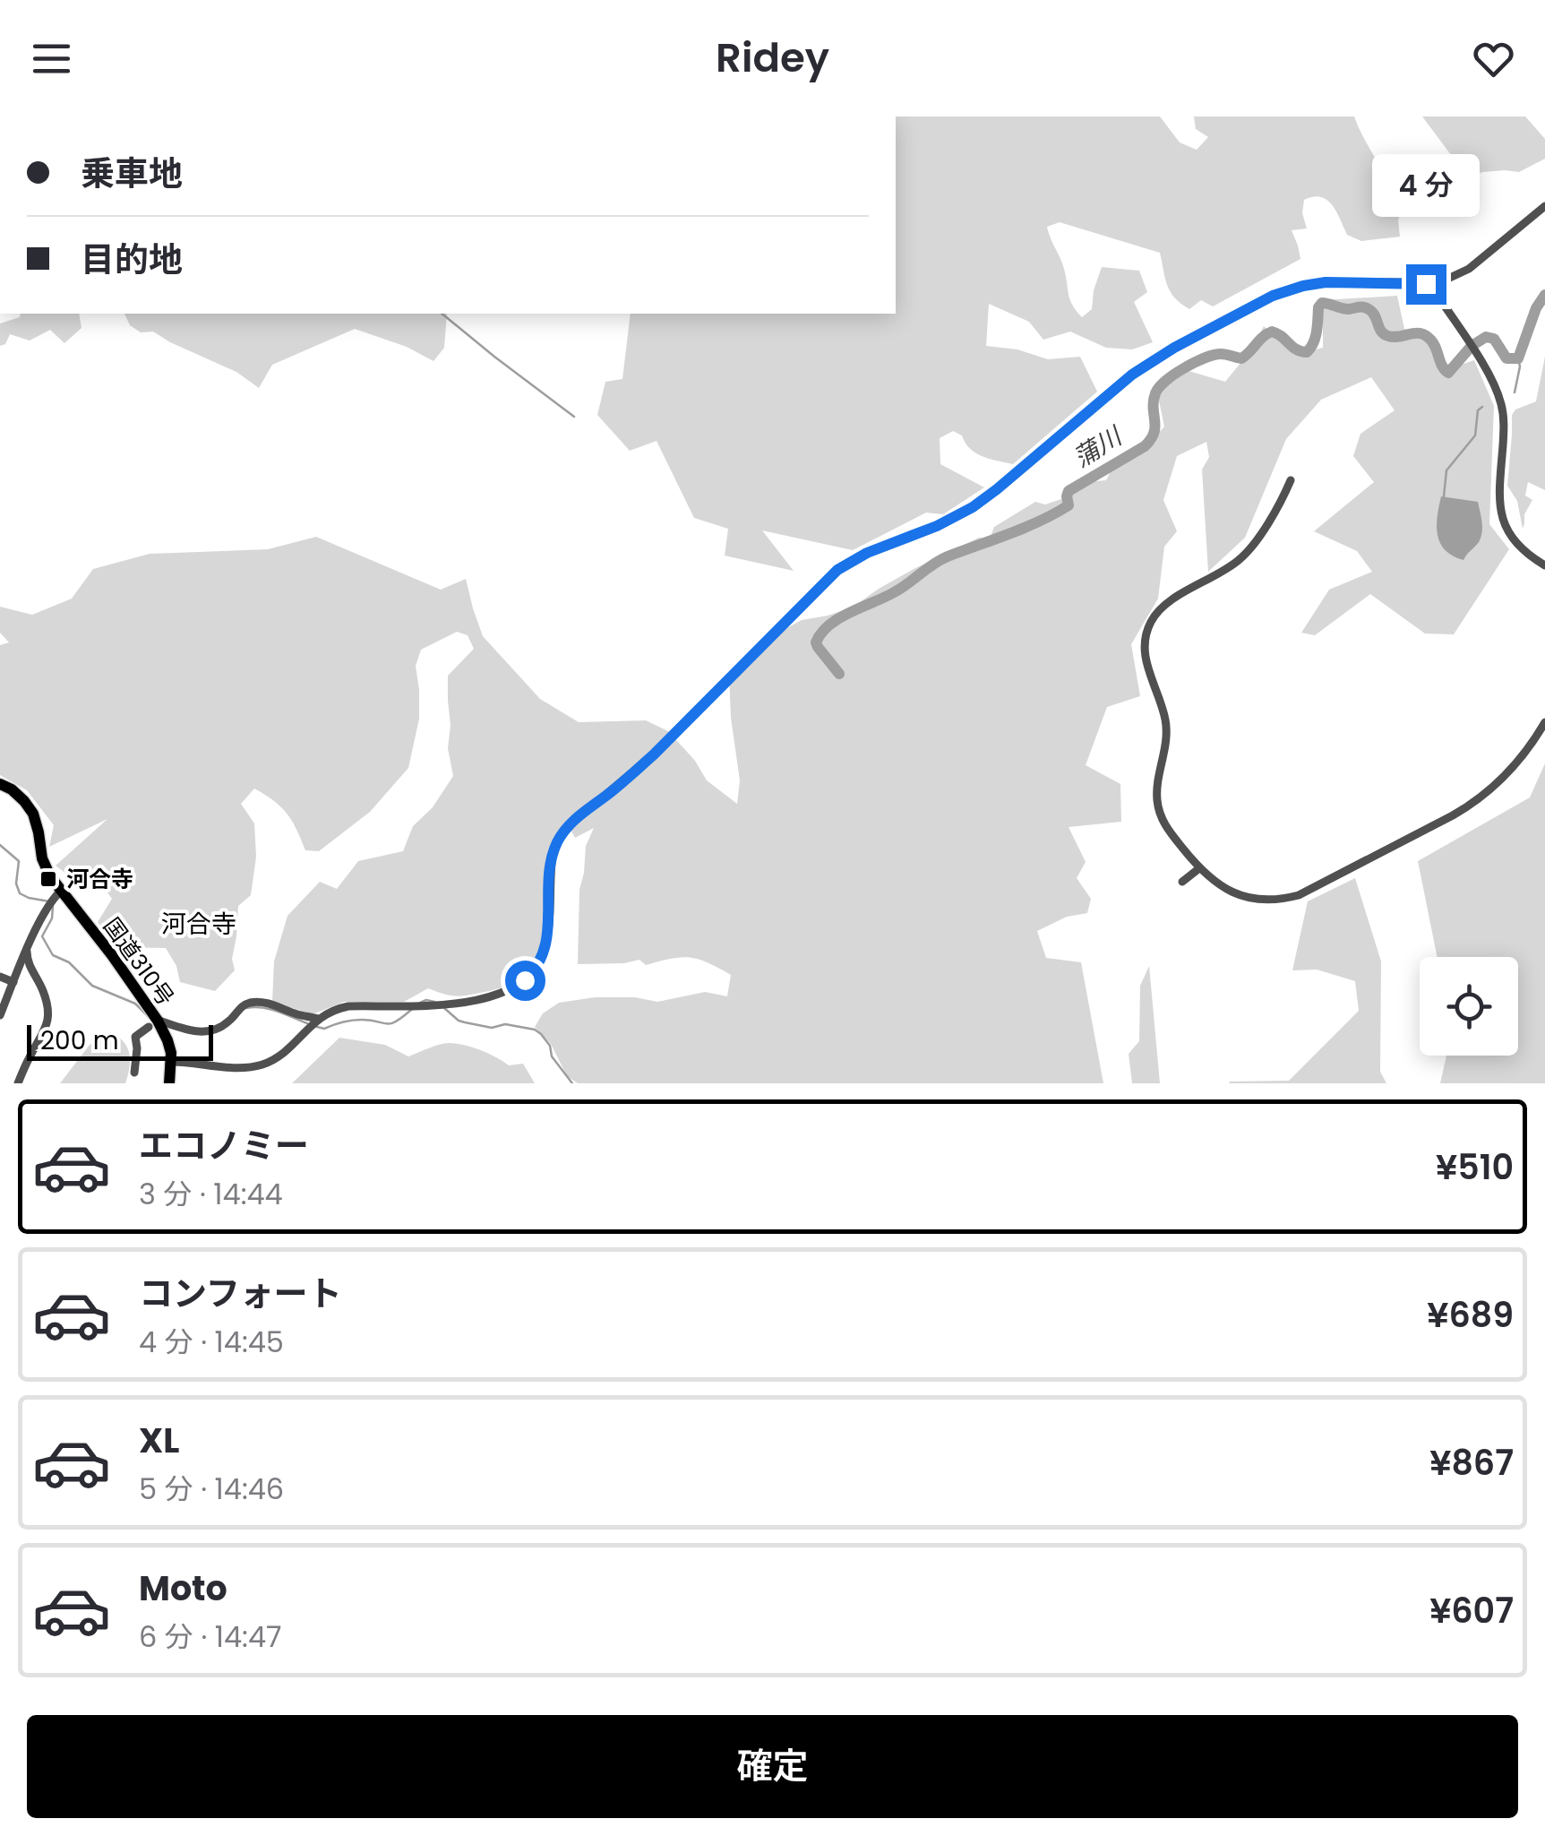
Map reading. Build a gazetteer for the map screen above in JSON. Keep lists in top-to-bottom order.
{
  "streets": {
    "highway": ["国道310号"]
  },
  "districts": ["河合寺"],
  "water": ["蒲川"],
  "places": {
    "transit": ["河合寺"]
  },
  "scale_bar": "200 m",
  "page": {
    "header": "Ridey",
    "banner": ["乗車地", "目的地"],
    "bubble": "4 分",
    "scale": "200 m",
    "list": [
      {
        "name": "エコノミー",
        "note": "3 分 · 14:44",
        "value": "¥510"
      },
      {
        "name": "コンフォート",
        "note": "4 分 · 14:45",
        "value": "¥689"
      },
      {
        "name": "XL",
        "note": "5 分 · 14:46",
        "value": "¥867"
      },
      {
        "name": "Moto",
        "note": "6 分 · 14:47",
        "value": "¥607"
      }
    ],
    "buttons": "確定"
  }
}
